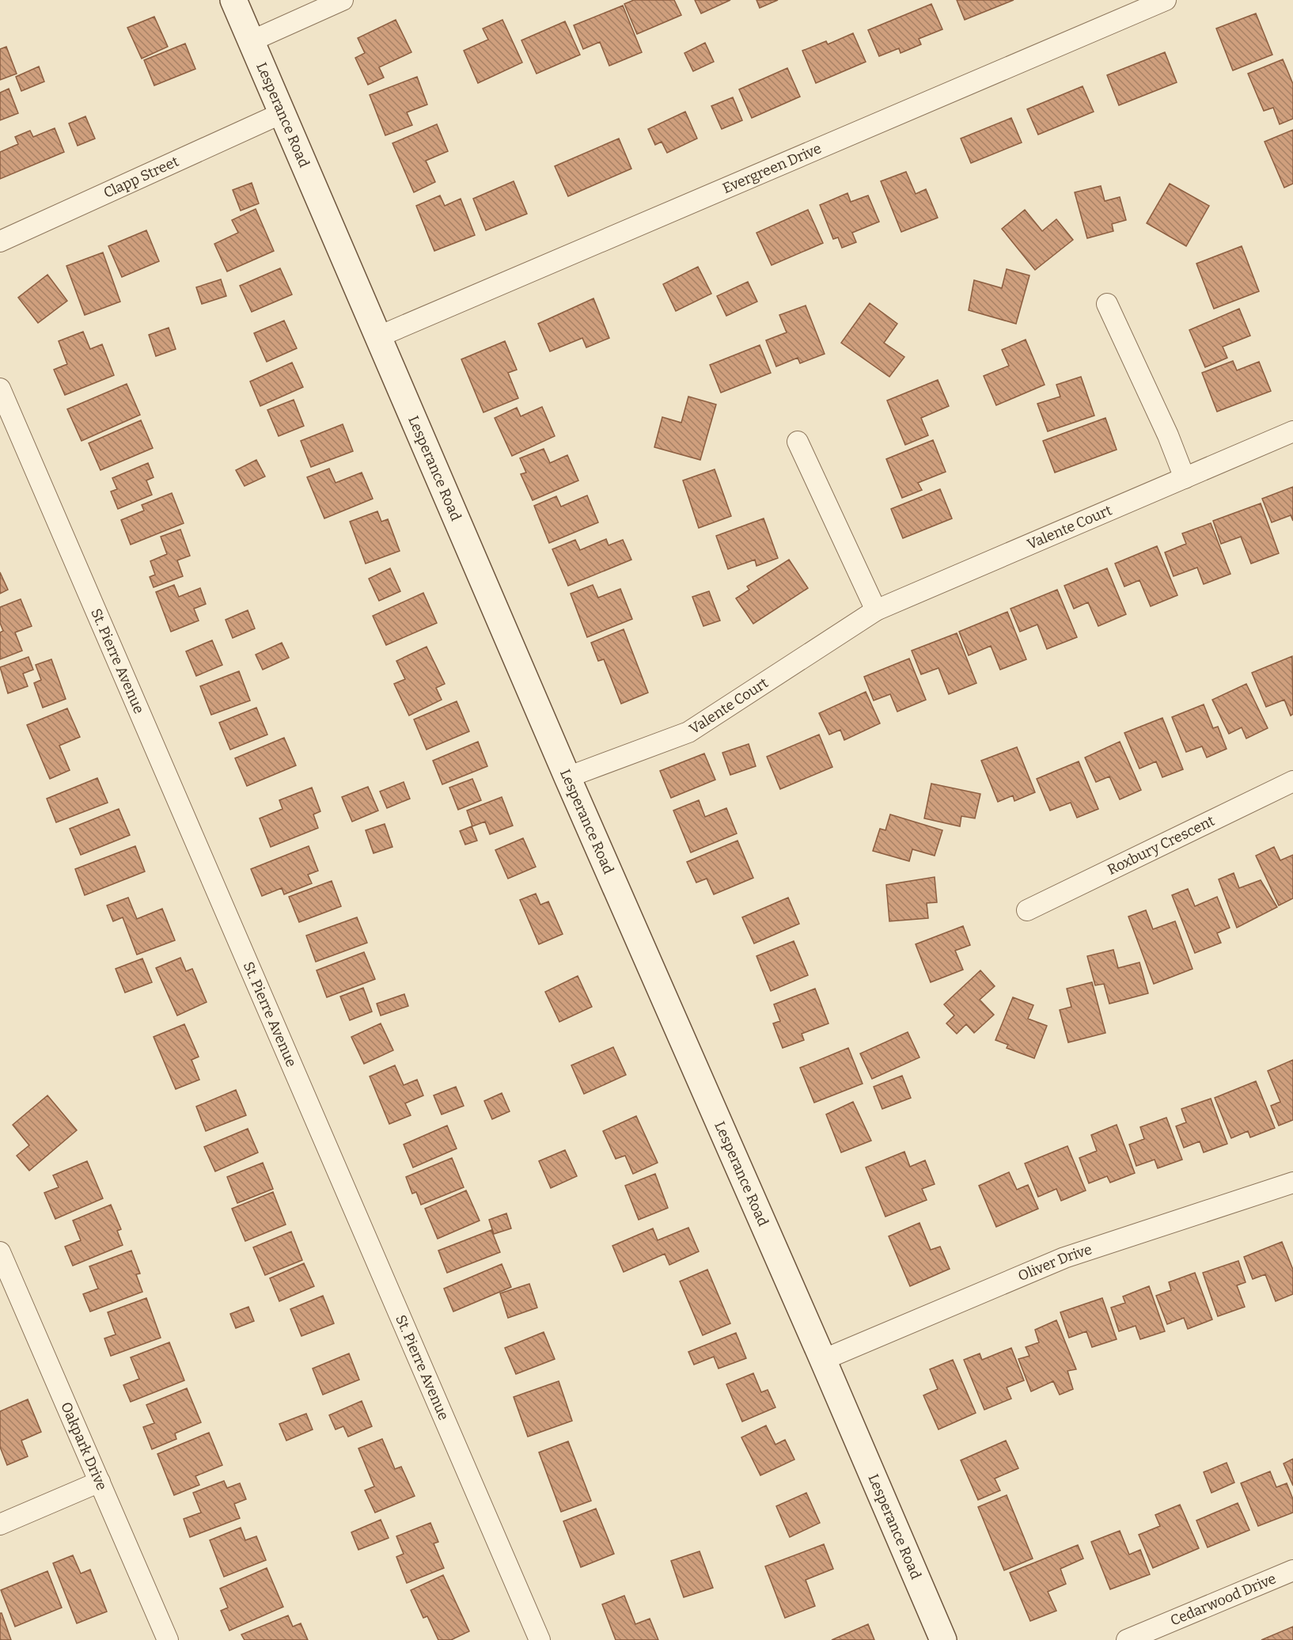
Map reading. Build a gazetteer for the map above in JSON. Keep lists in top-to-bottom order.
{
  "streets": {
    "main road": ["Lesperance Road"],
    "street": [
      "Evergreen Drive",
      "Clapp Street",
      "Valente Court",
      "St. Pierre Avenue",
      "Roxbury Crescent",
      "Oliver Drive",
      "Oakpark Drive",
      "Cedarwood Drive"
    ]
  },
  "crossings": [
    ["Lesperance Road", "Evergreen Drive"],
    ["Lesperance Road", "Clapp Street"],
    ["Lesperance Road", "Valente Court"],
    ["Lesperance Road", "Oliver Drive"]
  ]
}
